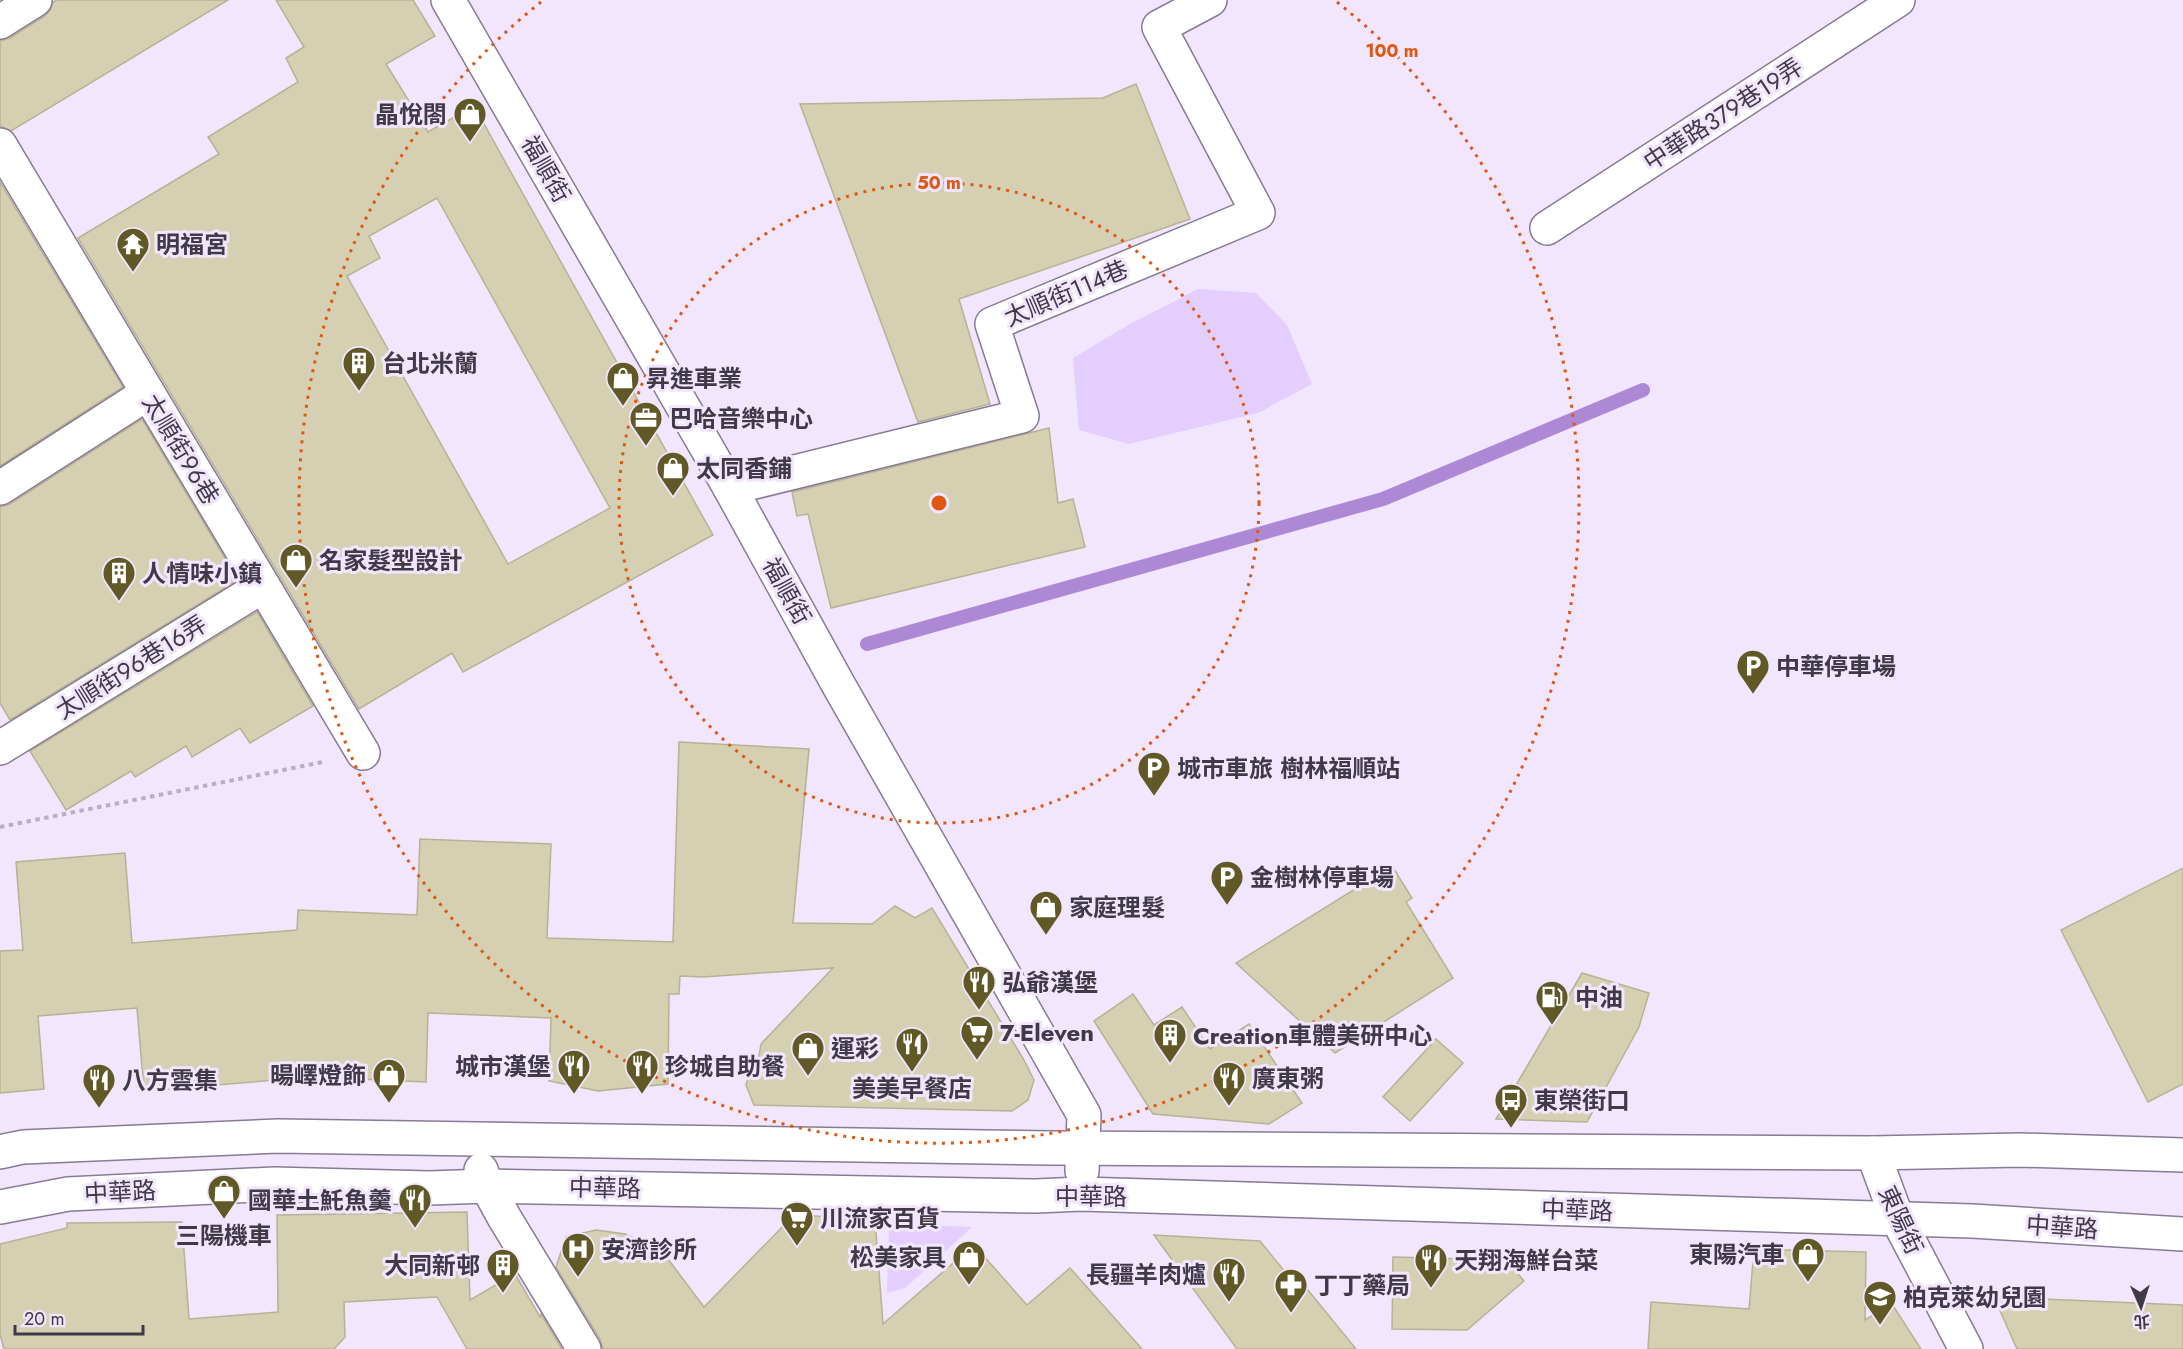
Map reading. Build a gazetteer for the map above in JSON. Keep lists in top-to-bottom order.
{
  "streets": {
    "street": [
      "中華路379巷19弄",
      "福順街",
      "太順街114巷",
      "太順街96巷",
      "太順街96巷16弄",
      "中華路",
      "東陽街"
    ]
  },
  "crossings": [
    ["福順街", "太順街114巷"],
    ["福順街", "中華路"],
    ["太順街96巷", "太順街96巷16弄"],
    ["中華路", "東陽街"]
  ],
  "places": {
    "shop": [
      "晶悅閤",
      "昇進車業",
      "太同香鋪",
      "名家髮型設計",
      "家庭理髮",
      "運彩",
      "暘嶧燈飾",
      "三陽機車",
      "東陽汽車",
      "松美家具"
    ],
    "temple": ["明福宮"],
    "building": [
      "台北米蘭",
      "人情味小鎮",
      "Creation車體美研中心",
      "大同新邨"
    ],
    "office": ["巴哈音樂中心"],
    "parking": ["中華停車場", "城市車旅 樹林福順站", "金樹林停車場"],
    "restaurant": [
      "弘爺漢堡",
      "美美早餐店",
      "城市漢堡",
      "珍城自助餐",
      "廣東粥",
      "八方雲集",
      "國華土魠魚羹",
      "天翔海鮮台菜",
      "長疆羊肉爐"
    ],
    "fuel station": ["中油"],
    "supermarket": ["7-Eleven", "川流家百貨"],
    "bus stop": ["東榮街口"],
    "hospital": ["安濟診所"],
    "pharmacy": ["丁丁藥局"],
    "school or university": ["柏克萊幼兒園"]
  },
  "scale_bar": "20 m",
  "north": "bottom",
  "rings": ["100 m", "50 m"]
}
